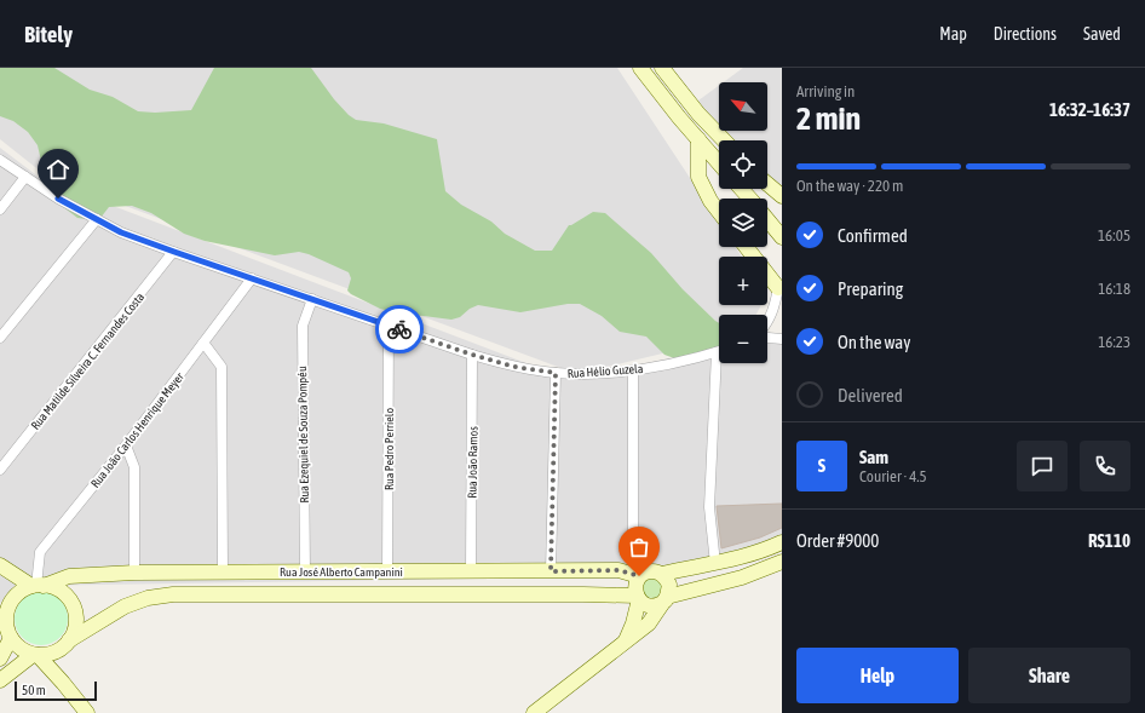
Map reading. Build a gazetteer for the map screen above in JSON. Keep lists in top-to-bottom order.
{
  "streets": {
    "street": [
      "Rua Matilde Silveira C. Fernandes Costa",
      "Rua Hélio Guzela",
      "Rua João Carlos Henrique Meyer",
      "Rua Ezequiel de Souza Pompéu",
      "Rua Pedro Perrielo",
      "Rua João Ramos",
      "Rua José Alberto Campanini"
    ]
  },
  "crossings": [
    ["Rua Matilde Silveira C. Fernandes Costa", "Rua Hélio Guzela"],
    ["Rua Hélio Guzela", "Rua João Carlos Henrique Meyer"],
    ["Rua Hélio Guzela", "Rua Ezequiel de Souza Pompéu"],
    ["Rua Hélio Guzela", "Rua Pedro Perrielo"],
    ["Rua Hélio Guzela", "Rua João Ramos"],
    ["Rua João Carlos Henrique Meyer", "Rua José Alberto Campanini"],
    ["Rua Ezequiel de Souza Pompéu", "Rua José Alberto Campanini"],
    ["Rua Pedro Perrielo", "Rua José Alberto Campanini"],
    ["Rua João Ramos", "Rua José Alberto Campanini"]
  ],
  "scale_bar": "50 m",
  "north": "top left",
  "page": {
    "header": "Bitely",
    "nav": ["Map", "Directions", "Saved"],
    "heading": ["2 min", "Arriving in", "16:32–16:37"],
    "panel": [
      "Sam",
      "Courier · 4.5",
      "Order #9000",
      "R$110"
    ],
    "map_buttons": ["+", "−"],
    "bar": "On the way · 220 m",
    "list": [
      ["Confirmed", "16:05"],
      ["Preparing", "16:18"],
      ["On the way", "16:23"],
      "Delivered"
    ],
    "round": "S",
    "buttons": ["Help", "Share"],
    "scale": "50 m"
  }
}
